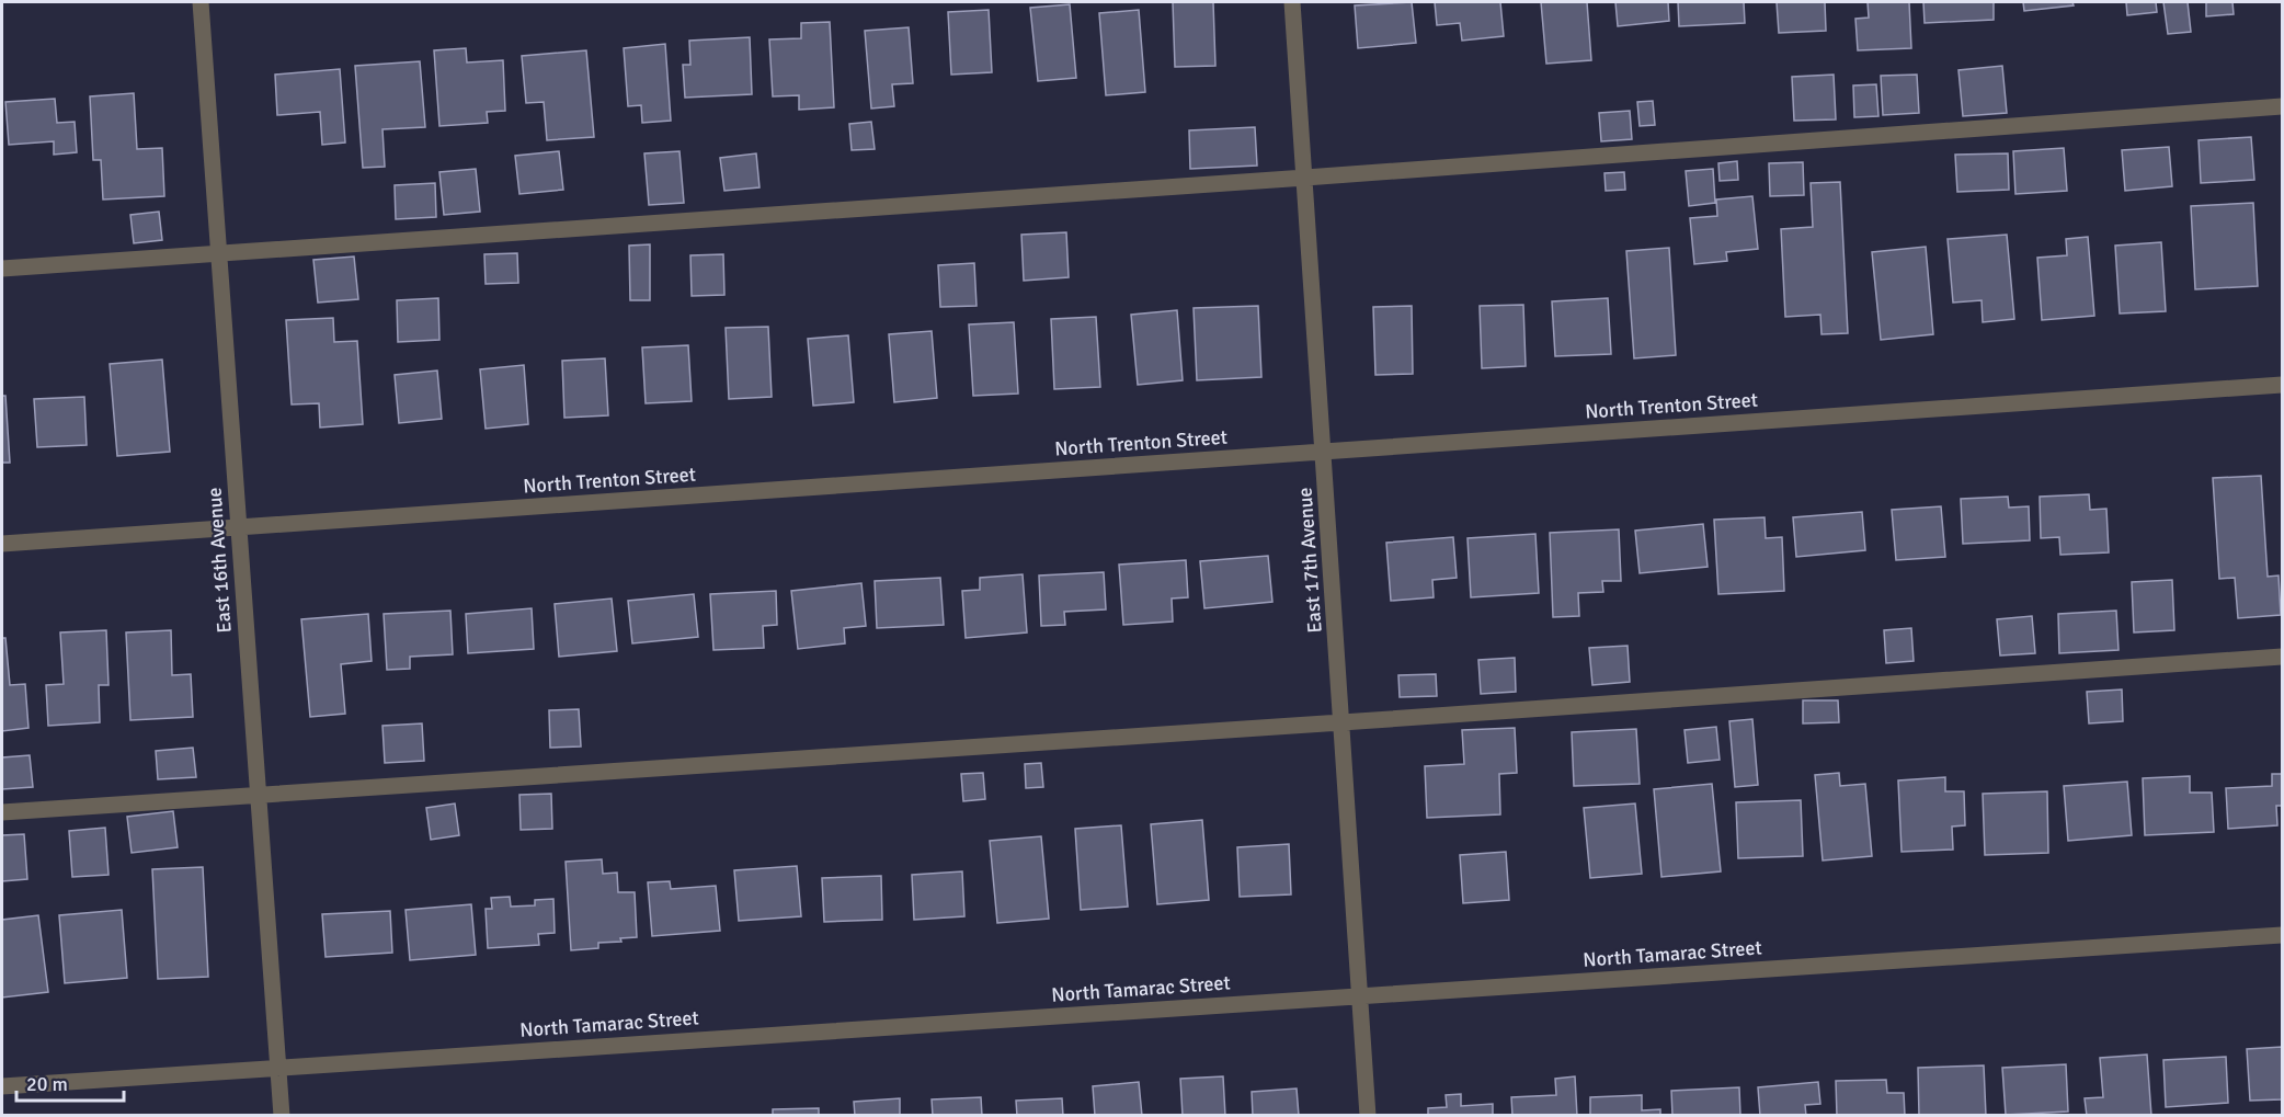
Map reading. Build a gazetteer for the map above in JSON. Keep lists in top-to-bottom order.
{
  "streets": {
    "street": [
      "North Trenton Street",
      "East 16th Avenue",
      "East 17th Avenue",
      "North Tamarac Street"
    ]
  },
  "crossings": [
    ["North Trenton Street", "East 16th Avenue"],
    ["North Trenton Street", "East 17th Avenue"],
    ["East 16th Avenue", "North Tamarac Street"],
    ["East 17th Avenue", "North Tamarac Street"]
  ],
  "scale_bar": "20 m"
}
